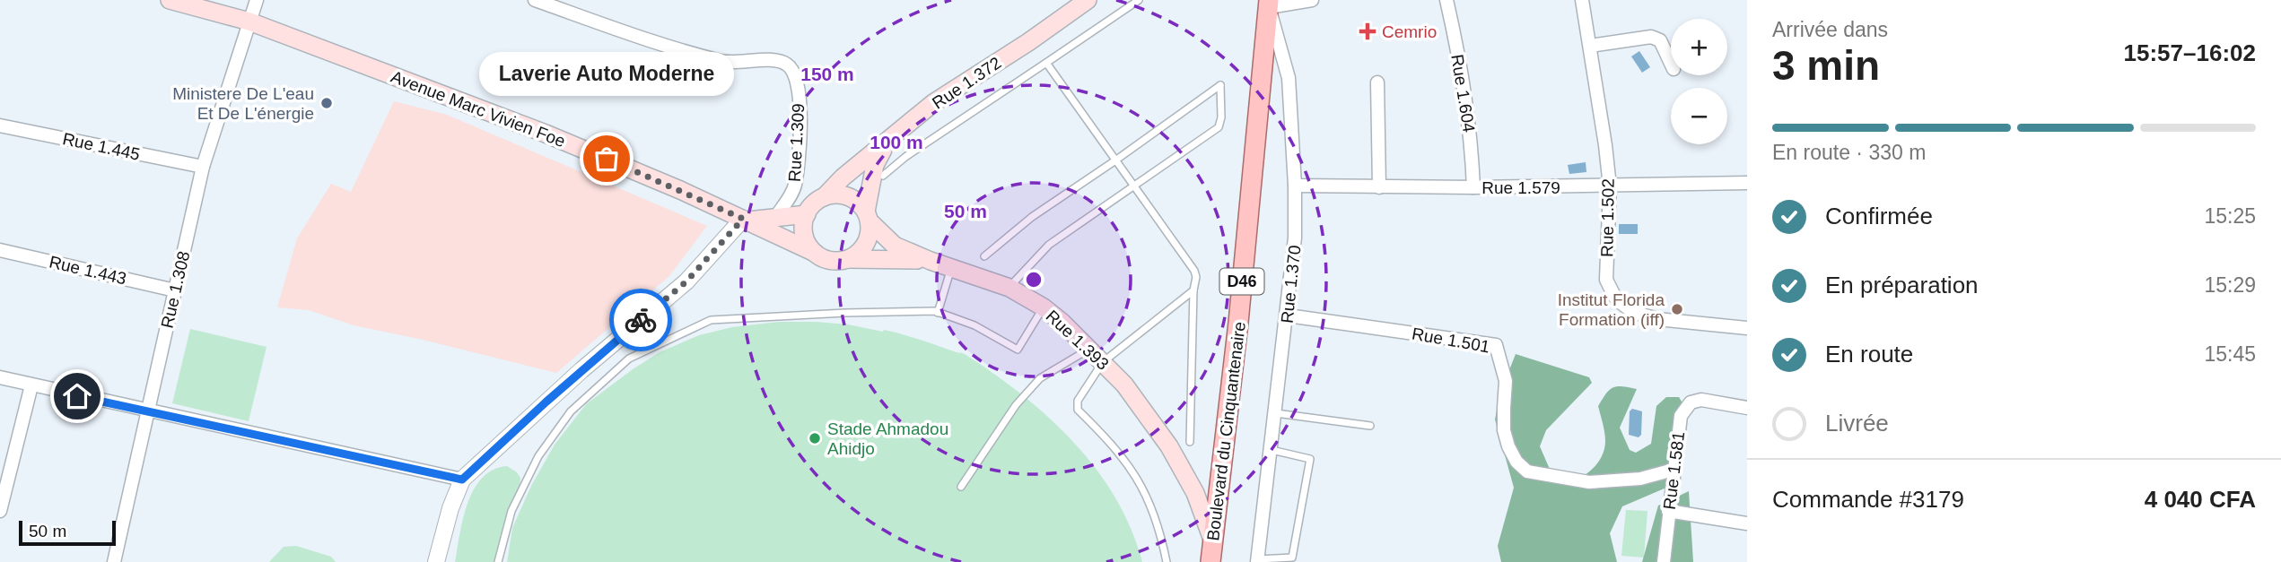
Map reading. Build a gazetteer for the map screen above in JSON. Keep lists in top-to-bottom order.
{
  "streets": {
    "main road": [
      "Rue 1.372",
      "Avenue Marc Vivien Foe",
      "D46",
      "Rue 1.393",
      "Boulevard du Cinquantenaire"
    ],
    "street": [
      "Rue 1.604",
      "Rue 1.309",
      "Rue 1.445",
      "Rue 1.579",
      "Rue 1.502",
      "Rue 1.443",
      "Rue 1.370",
      "Rue 1.308",
      "Rue 1.501",
      "Rue 1.581"
    ]
  },
  "crossings": [
    ["Rue 1.372", "Avenue Marc Vivien Foe"],
    ["Rue 1.372", "Rue 1.393"],
    ["Rue 1.604", "Rue 1.579"],
    ["Avenue Marc Vivien Foe", "Rue 1.308"],
    ["Avenue Marc Vivien Foe", "Rue 1.393"],
    ["Rue 1.445", "Rue 1.308"],
    ["Rue 1.579", "Rue 1.502"],
    ["Rue 1.579", "Rue 1.370"],
    ["Rue 1.443", "Rue 1.308"],
    ["Rue 1.370", "Rue 1.501"],
    ["Rue 1.370", "Boulevard du Cinquantenaire"],
    ["Rue 1.393", "Boulevard du Cinquantenaire"],
    ["Rue 1.501", "Rue 1.581"]
  ],
  "places": {
    "health": ["Cemrio"],
    "other": [
      "Ministere De L'eau Et De L'énergie",
      "Laverie Auto Moderne",
      "Institut Florida Formation (iff)",
      "Stade Ahmadou Ahidjo"
    ]
  },
  "scale_bar": "50 m",
  "page": {
    "heading": ["3 min", "Arrivée dans", "15:57–16:02"],
    "panel": ["Commande #3179", "4 040 CFA"],
    "map_buttons": ["+", "−"],
    "bubble": "Laverie Auto Moderne",
    "bar": "En route · 330 m",
    "list": [
      ["Confirmée", "15:25"],
      ["En préparation", "15:29"],
      ["En route", "15:45"],
      "Livrée"
    ],
    "scale": "50 m"
  },
  "rings": ["150 m", "100 m", "50 m"]
}
